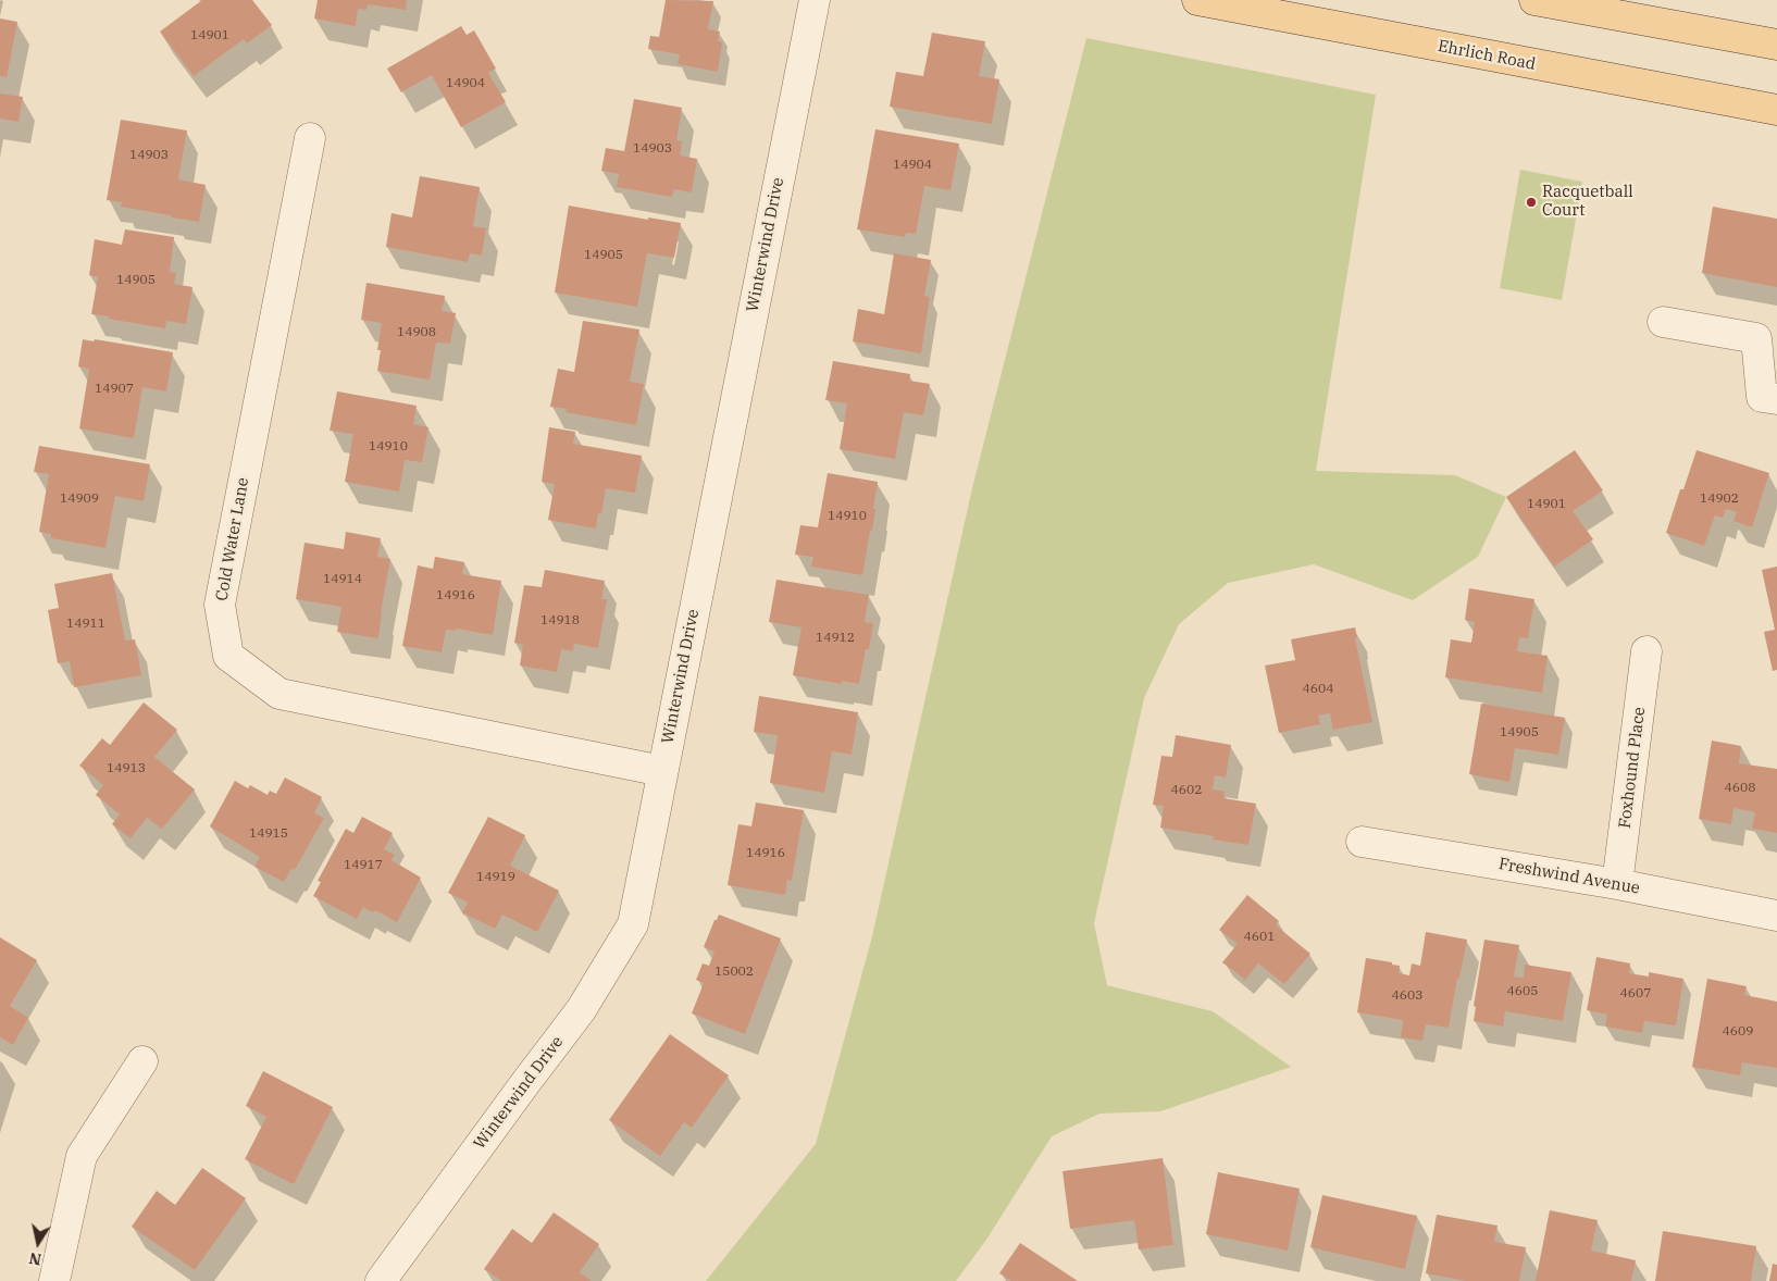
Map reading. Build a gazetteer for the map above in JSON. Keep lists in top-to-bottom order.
{
  "streets": {
    "main road": ["Ehrlich Road"],
    "street": [
      "Winterwind Drive",
      "Cold Water Lane",
      "Foxhound Place",
      "Freshwind Avenue"
    ]
  },
  "crossings": [
    ["Winterwind Drive", "Cold Water Lane"],
    ["Foxhound Place", "Freshwind Avenue"]
  ],
  "places": ["Racquetball Court"],
  "house_numbers": [
    "14901",
    "14904",
    "14903",
    "14903",
    "14904",
    "14905",
    "14905",
    "14908",
    "14907",
    "14910",
    "14909",
    "14902",
    "14901",
    "14910",
    "14914",
    "14916",
    "14918",
    "14911",
    "14912",
    "4604",
    "14905",
    "14913",
    "4608",
    "4602",
    "14915",
    "14916",
    "14917",
    "14919",
    "4601",
    "15002",
    "4605",
    "4607",
    "4603",
    "4609"
  ],
  "north": "bottom"
}
